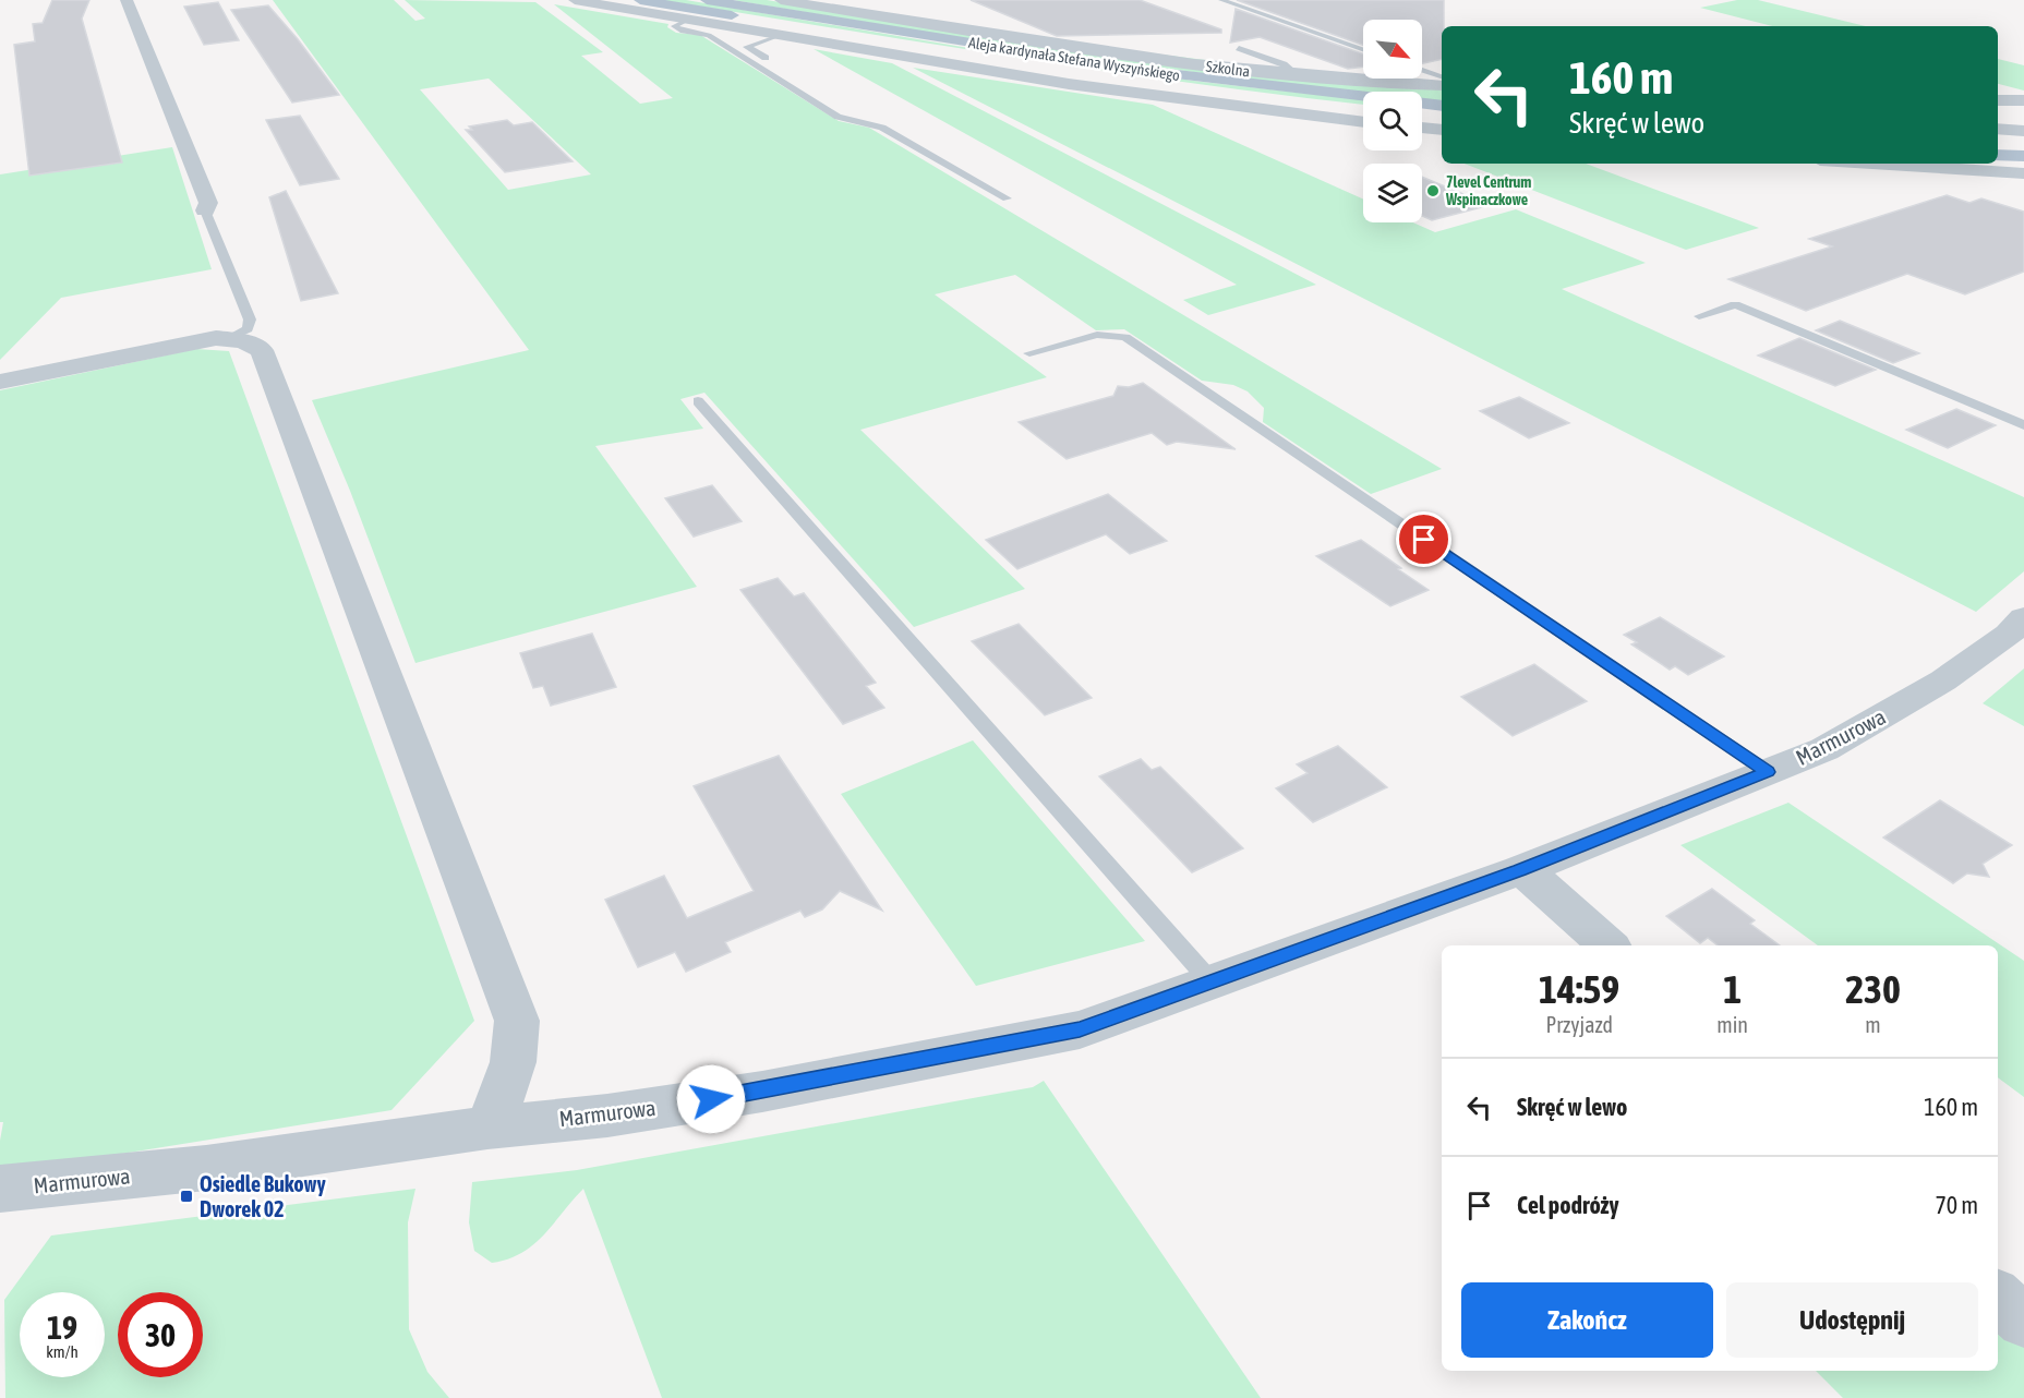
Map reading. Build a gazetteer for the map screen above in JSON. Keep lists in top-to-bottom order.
{
  "streets": {
    "main road": ["Aleja kardynała Stefana Wyszyńskiego"],
    "street": ["Szkolna", "Marmurowa"]
  },
  "places": {
    "other": ["7level Centrum Wspinaczkowe"],
    "transit": ["Osiedle Bukowy Dworek 02"]
  },
  "north": "bottom right",
  "page": {
    "turn": ["160 m", "Skręć w lewo"],
    "eta": [
      "14:59",
      "Przyjazd",
      "1",
      "min",
      "230",
      "m"
    ],
    "list": [
      {
        "name": "Skręć w lewo",
        "value": "160 m"
      },
      {
        "name": "Cel podróży",
        "value": "70 m"
      }
    ],
    "buttons": ["Zakończ", "Udostępnij"],
    "speed": "19 km/h",
    "limit": "30"
  }
}
